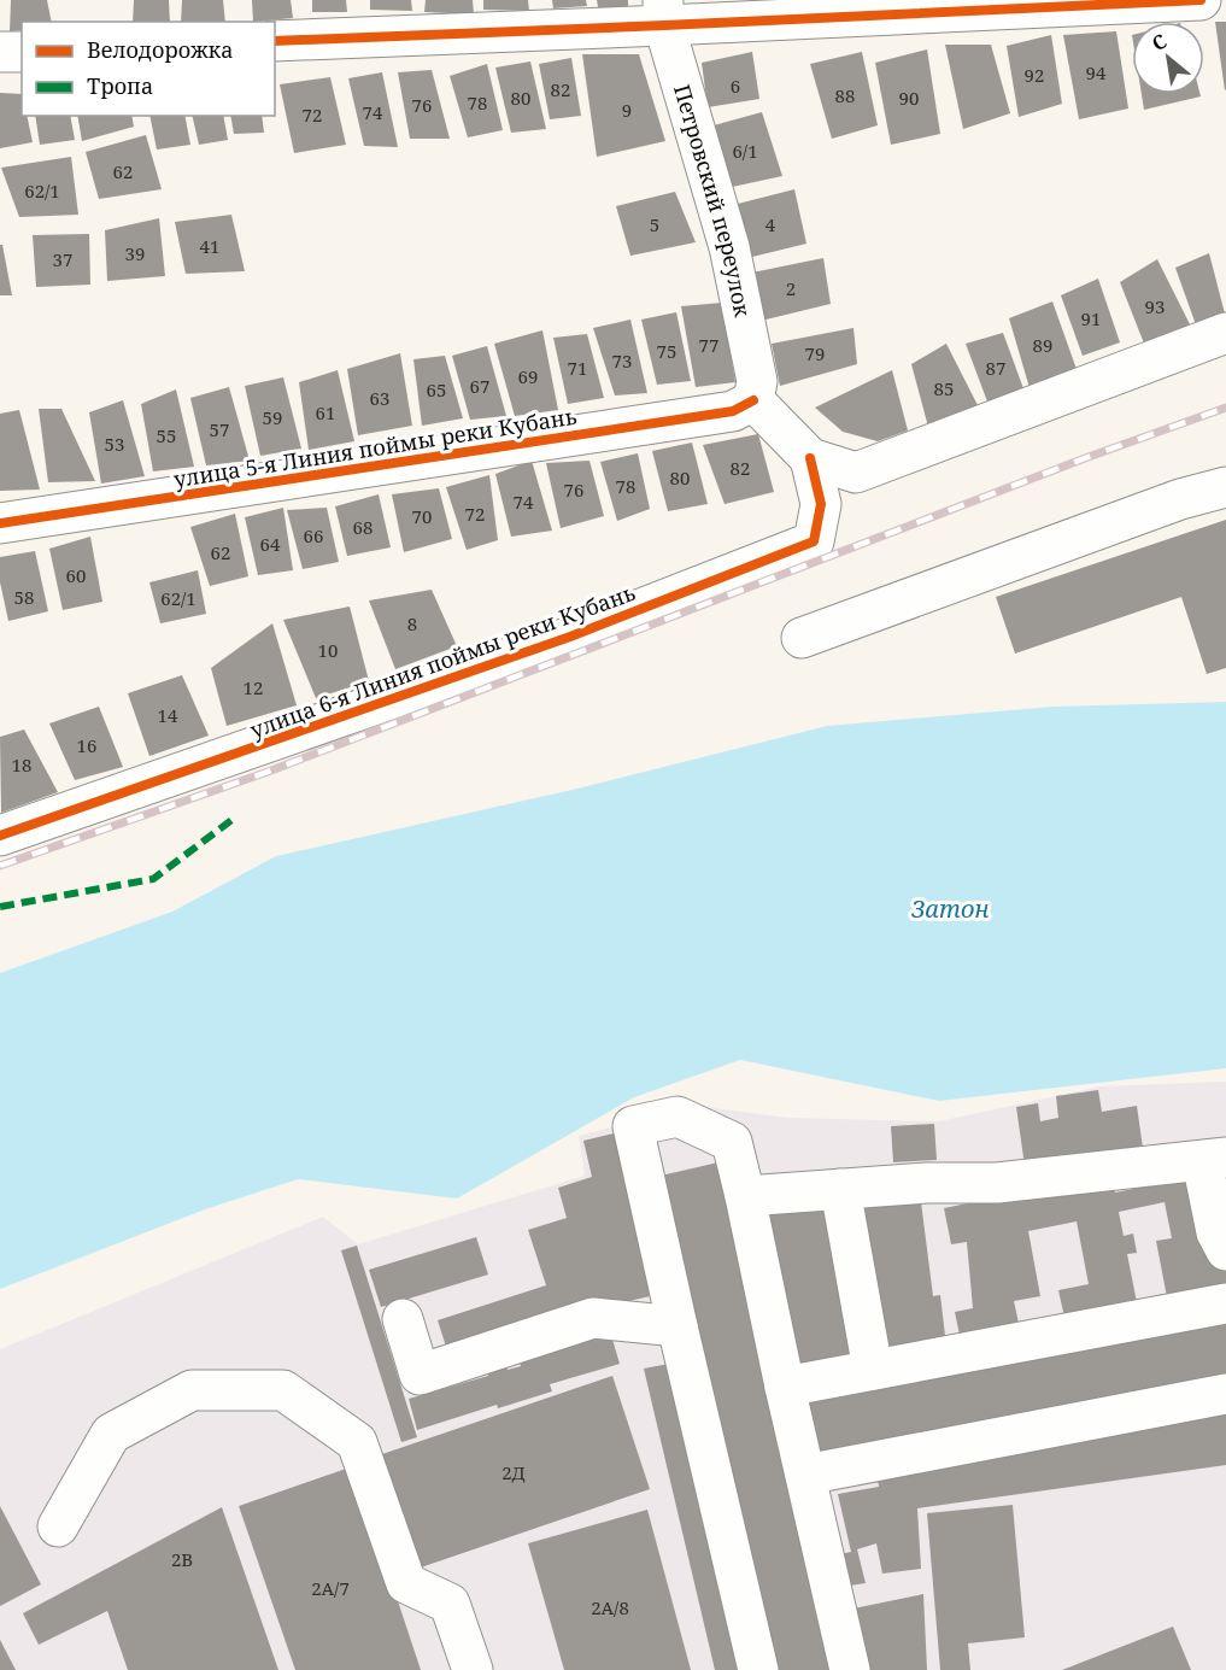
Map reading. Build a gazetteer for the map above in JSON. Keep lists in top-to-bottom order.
{
  "streets": {
    "street": ["Петровский переулок", "улица 5-я Линия поймы реки Кубань", "улица 6-я Линия поймы реки Кубань"]
  },
  "crossings": [
    ["Петровский переулок", "улица 5-я Линия поймы реки Кубань"]
  ],
  "water": ["Затон"],
  "house_numbers": [
    "94",
    "92",
    "6",
    "82",
    "88",
    "80",
    "90",
    "78",
    "76",
    "9",
    "74",
    "72",
    "6/1",
    "62",
    "62/1",
    "5",
    "4",
    "41",
    "39",
    "37",
    "2",
    "93",
    "91",
    "77",
    "89",
    "75",
    "79",
    "73",
    "71",
    "87",
    "69",
    "67",
    "85",
    "65",
    "63",
    "61",
    "59",
    "57",
    "55",
    "53",
    "82",
    "80",
    "78",
    "76",
    "74",
    "72",
    "70",
    "68",
    "66",
    "64",
    "62",
    "60",
    "58",
    "62/1",
    "8",
    "10",
    "12",
    "14",
    "16",
    "18",
    "2Д",
    "2В",
    "2А/7",
    "2А/8"
  ],
  "legend": ["Велодорожка", "Тропа"],
  "north": "top left"
}
